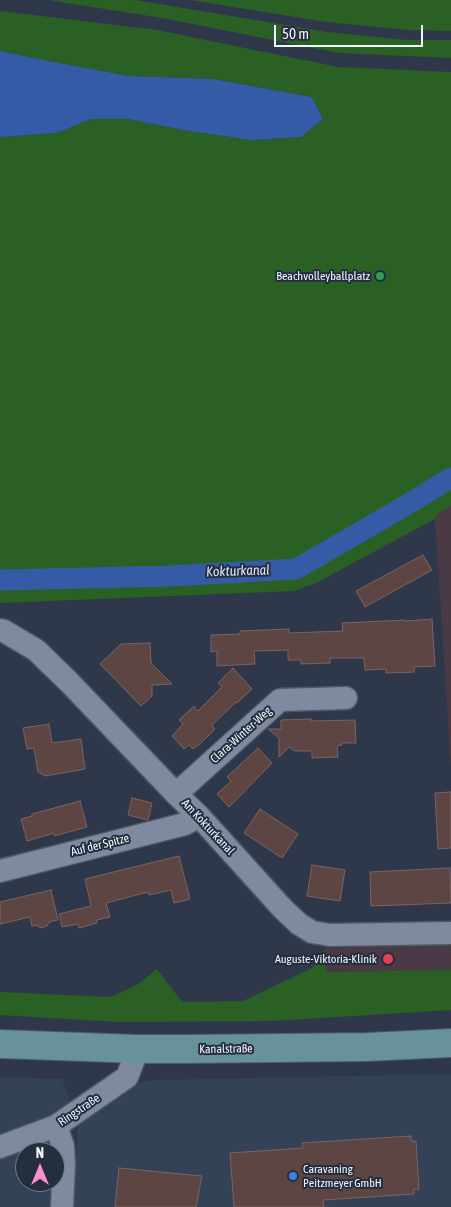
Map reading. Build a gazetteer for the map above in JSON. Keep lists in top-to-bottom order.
{
  "streets": {
    "main road": ["Kanalstraße"],
    "street": [
      "Clara-Winter-Weg",
      "Am Kokturkanal",
      "Auf der Spitze",
      "Ringstraße"
    ]
  },
  "crossings": [
    ["Clara-Winter-Weg", "Am Kokturkanal"],
    ["Am Kokturkanal", "Auf der Spitze"],
    ["Kanalstraße", "Ringstraße"]
  ],
  "water": ["Kokturkanal"],
  "places": ["Beachvolleyballplatz", "Auguste-Viktoria-Klinik", "Caravaning Peitzmeyer GmbH"],
  "scale_bar": "50 m",
  "north": "top"
}
